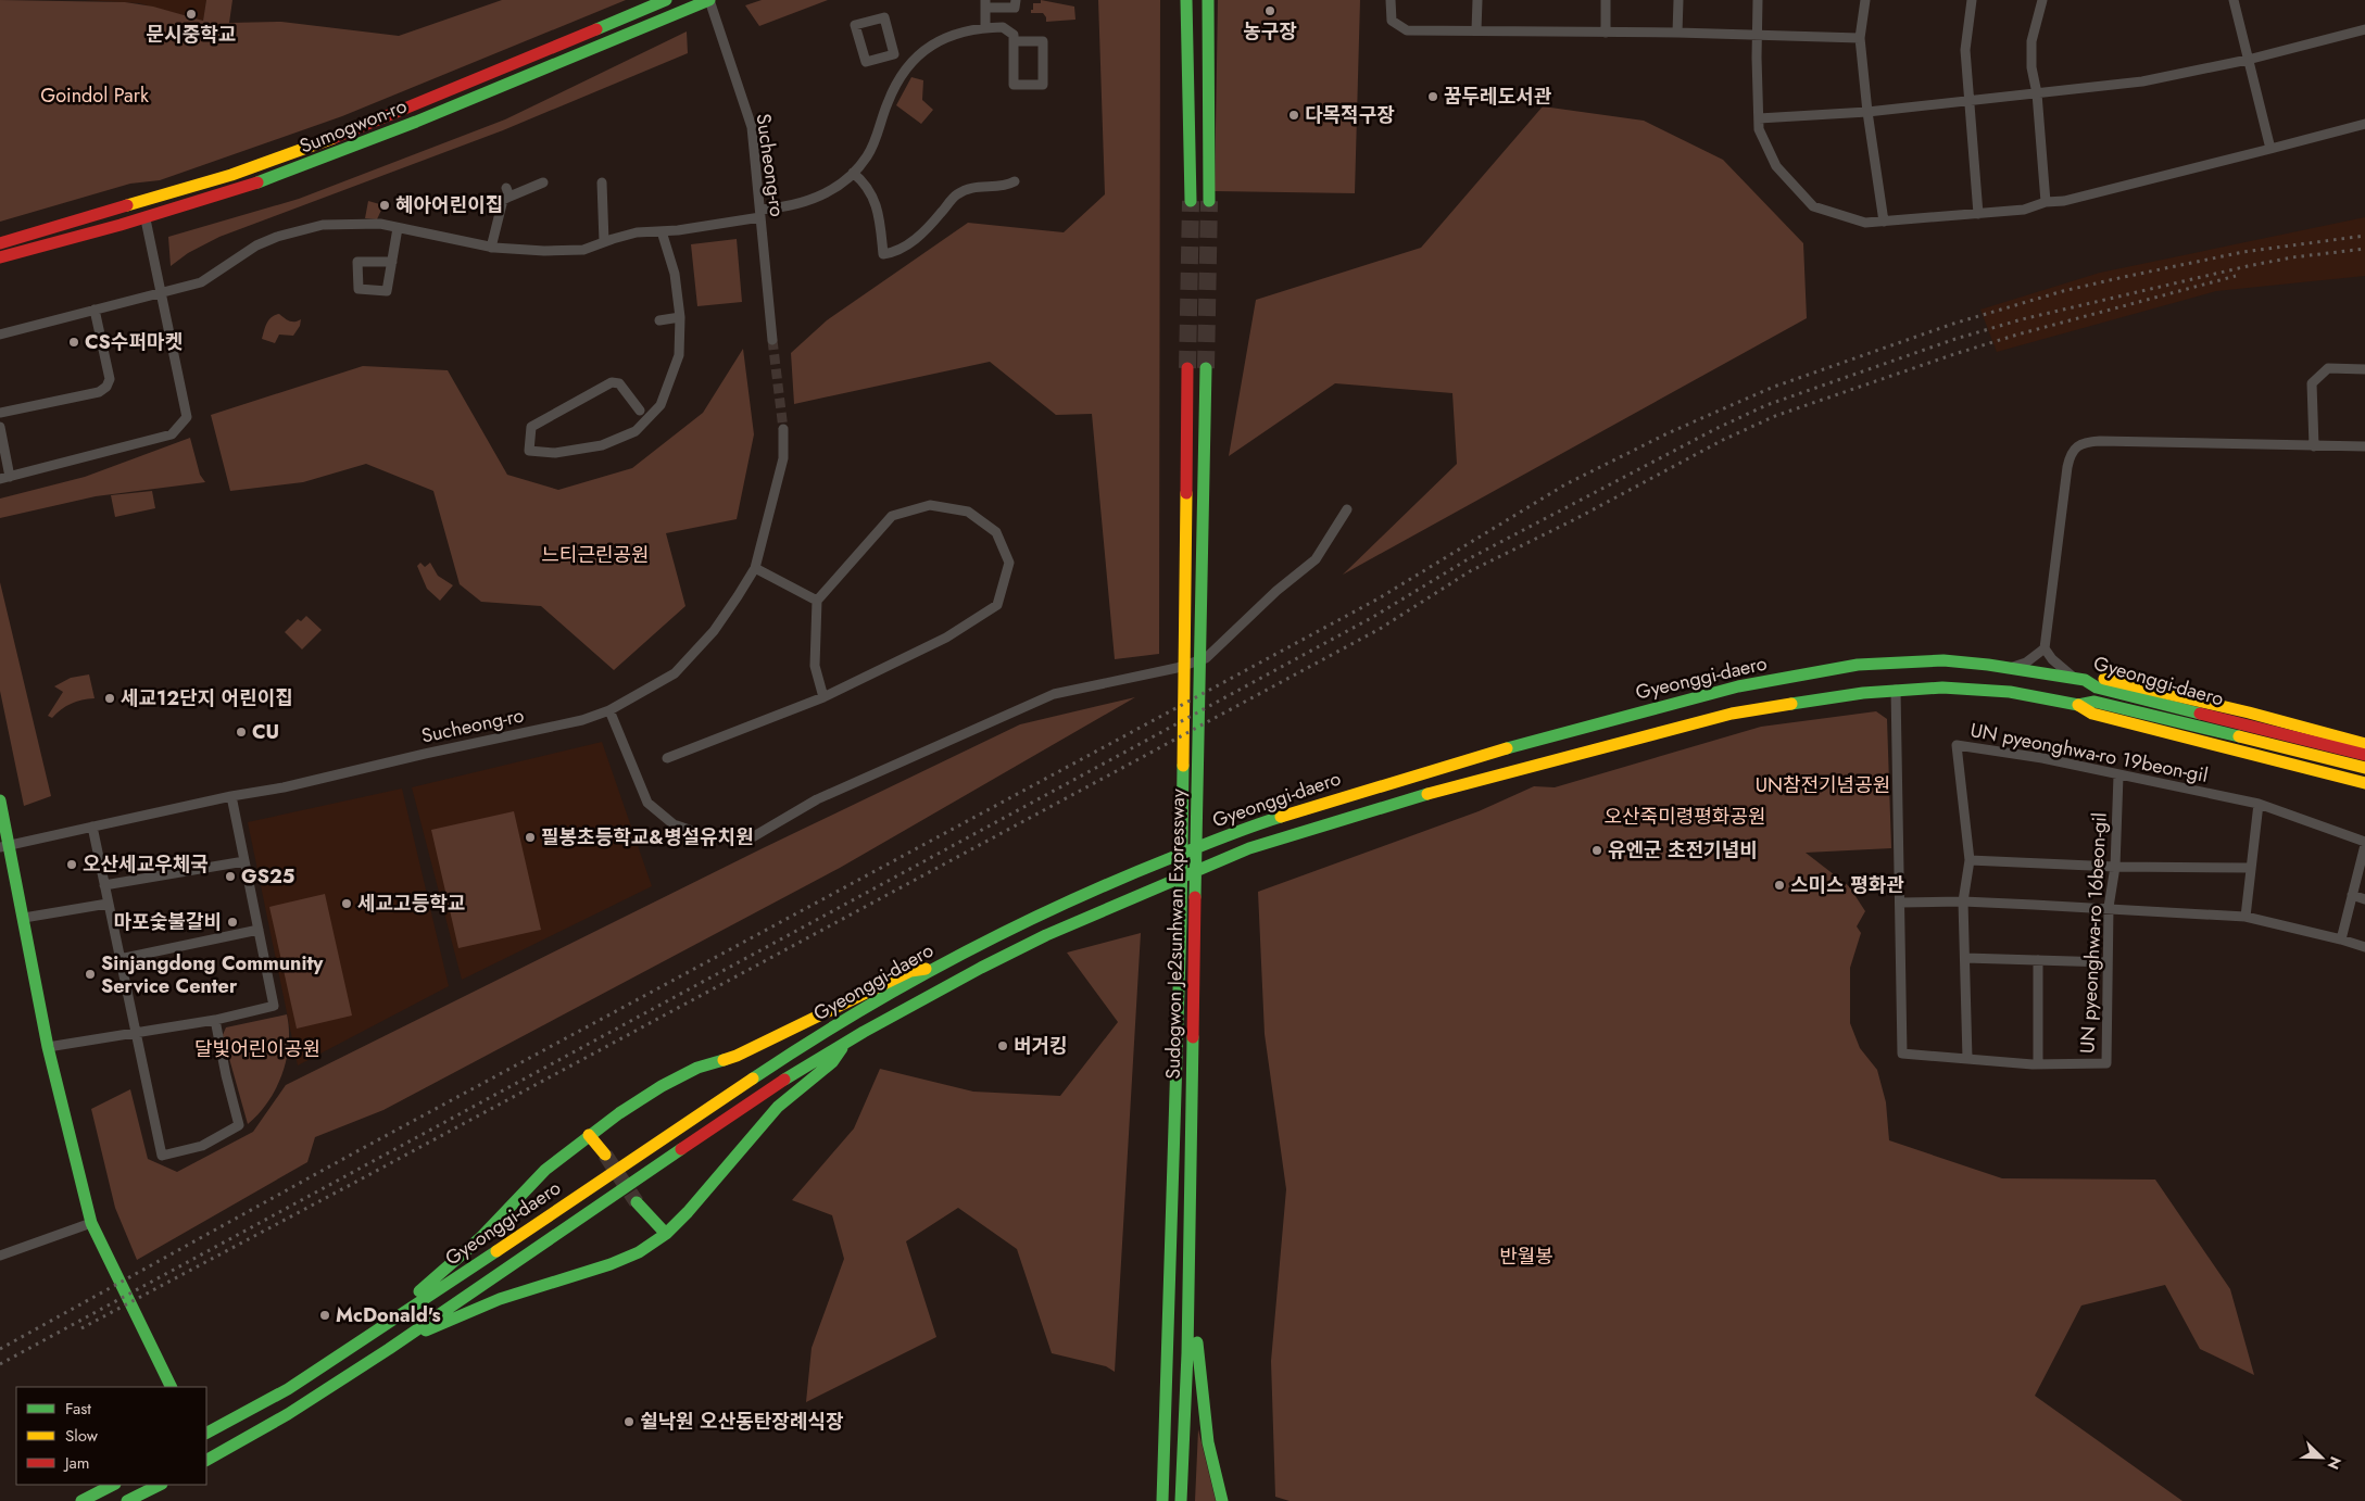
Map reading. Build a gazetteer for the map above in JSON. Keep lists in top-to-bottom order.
{
  "streets": {
    "main road": ["Sumogwon-ro", "Gyeonggi-daero", "Sudogwon Je2sunhwan Expressway"],
    "street": ["Sucheong-ro", "UN pyeonghwa-ro 19beon-gil", "UN pyeonghwa-ro 16beon-gil"]
  },
  "crossings": [
    ["Sumogwon-ro", "Sucheong-ro"],
    ["UN pyeonghwa-ro 19beon-gil", "UN pyeonghwa-ro 16beon-gil"]
  ],
  "parks": [
    "Goindol Park",
    "느티근린공원",
    "UN참전기념공원",
    "오산죽미령평화공원",
    "달빛어린이공원",
    "반월봉"
  ],
  "places": [
    "농구장",
    "문시중학교",
    "꿈두레도서관",
    "다목적구장",
    "혜아어린이집",
    "CS수퍼마켓",
    "세교12단지 어린이집",
    "CU",
    "필봉초등학교&병설유치원",
    "유엔군 초전기념비",
    "오산세교우체국",
    "GS25",
    "스미스 평화관",
    "세교고등학교",
    "마포숯불갈비",
    "Sinjangdong Community Service Center",
    "버거킹",
    "McDonald's",
    "쉴낙원 오산동탄장례식장"
  ],
  "legend": ["Fast", "Slow", "Jam"],
  "north": "bottom right"
}
